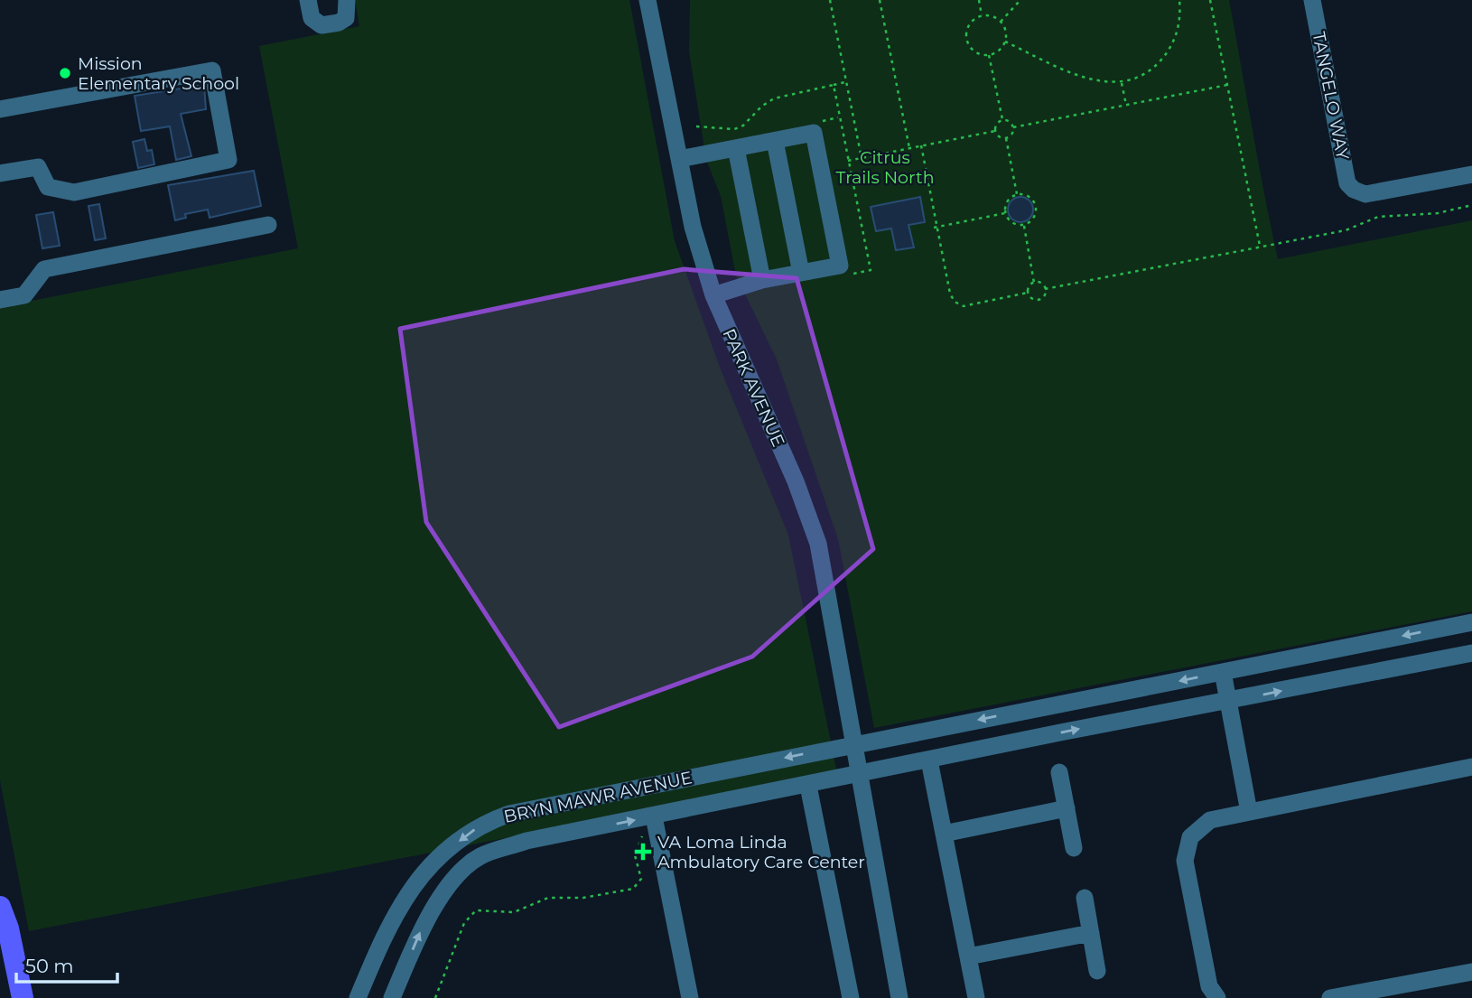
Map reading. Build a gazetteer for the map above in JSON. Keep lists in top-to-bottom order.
{
  "streets": {
    "street": ["TANGELO WAY", "PARK AVENUE", "BRYN MAWR AVENUE"]
  },
  "crossings": [
    ["PARK AVENUE", "BRYN MAWR AVENUE"]
  ],
  "parks": ["Citrus Trails North"],
  "places": {
    "other": ["Mission Elementary School"],
    "health": ["VA Loma Linda Ambulatory Care Center"]
  },
  "scale_bar": "50 m"
}
